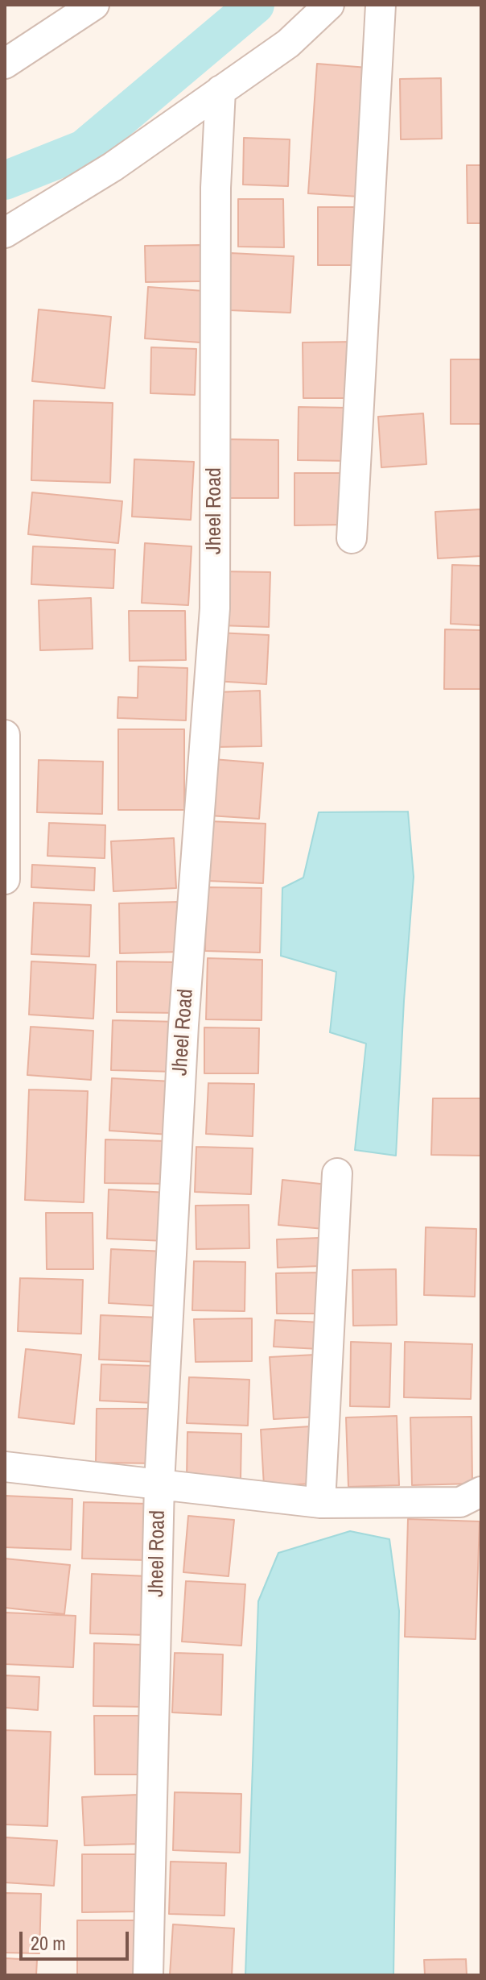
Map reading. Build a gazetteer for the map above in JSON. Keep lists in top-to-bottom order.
{
  "streets": {
    "street": ["Jheel Road"]
  },
  "scale_bar": "20 m"
}
